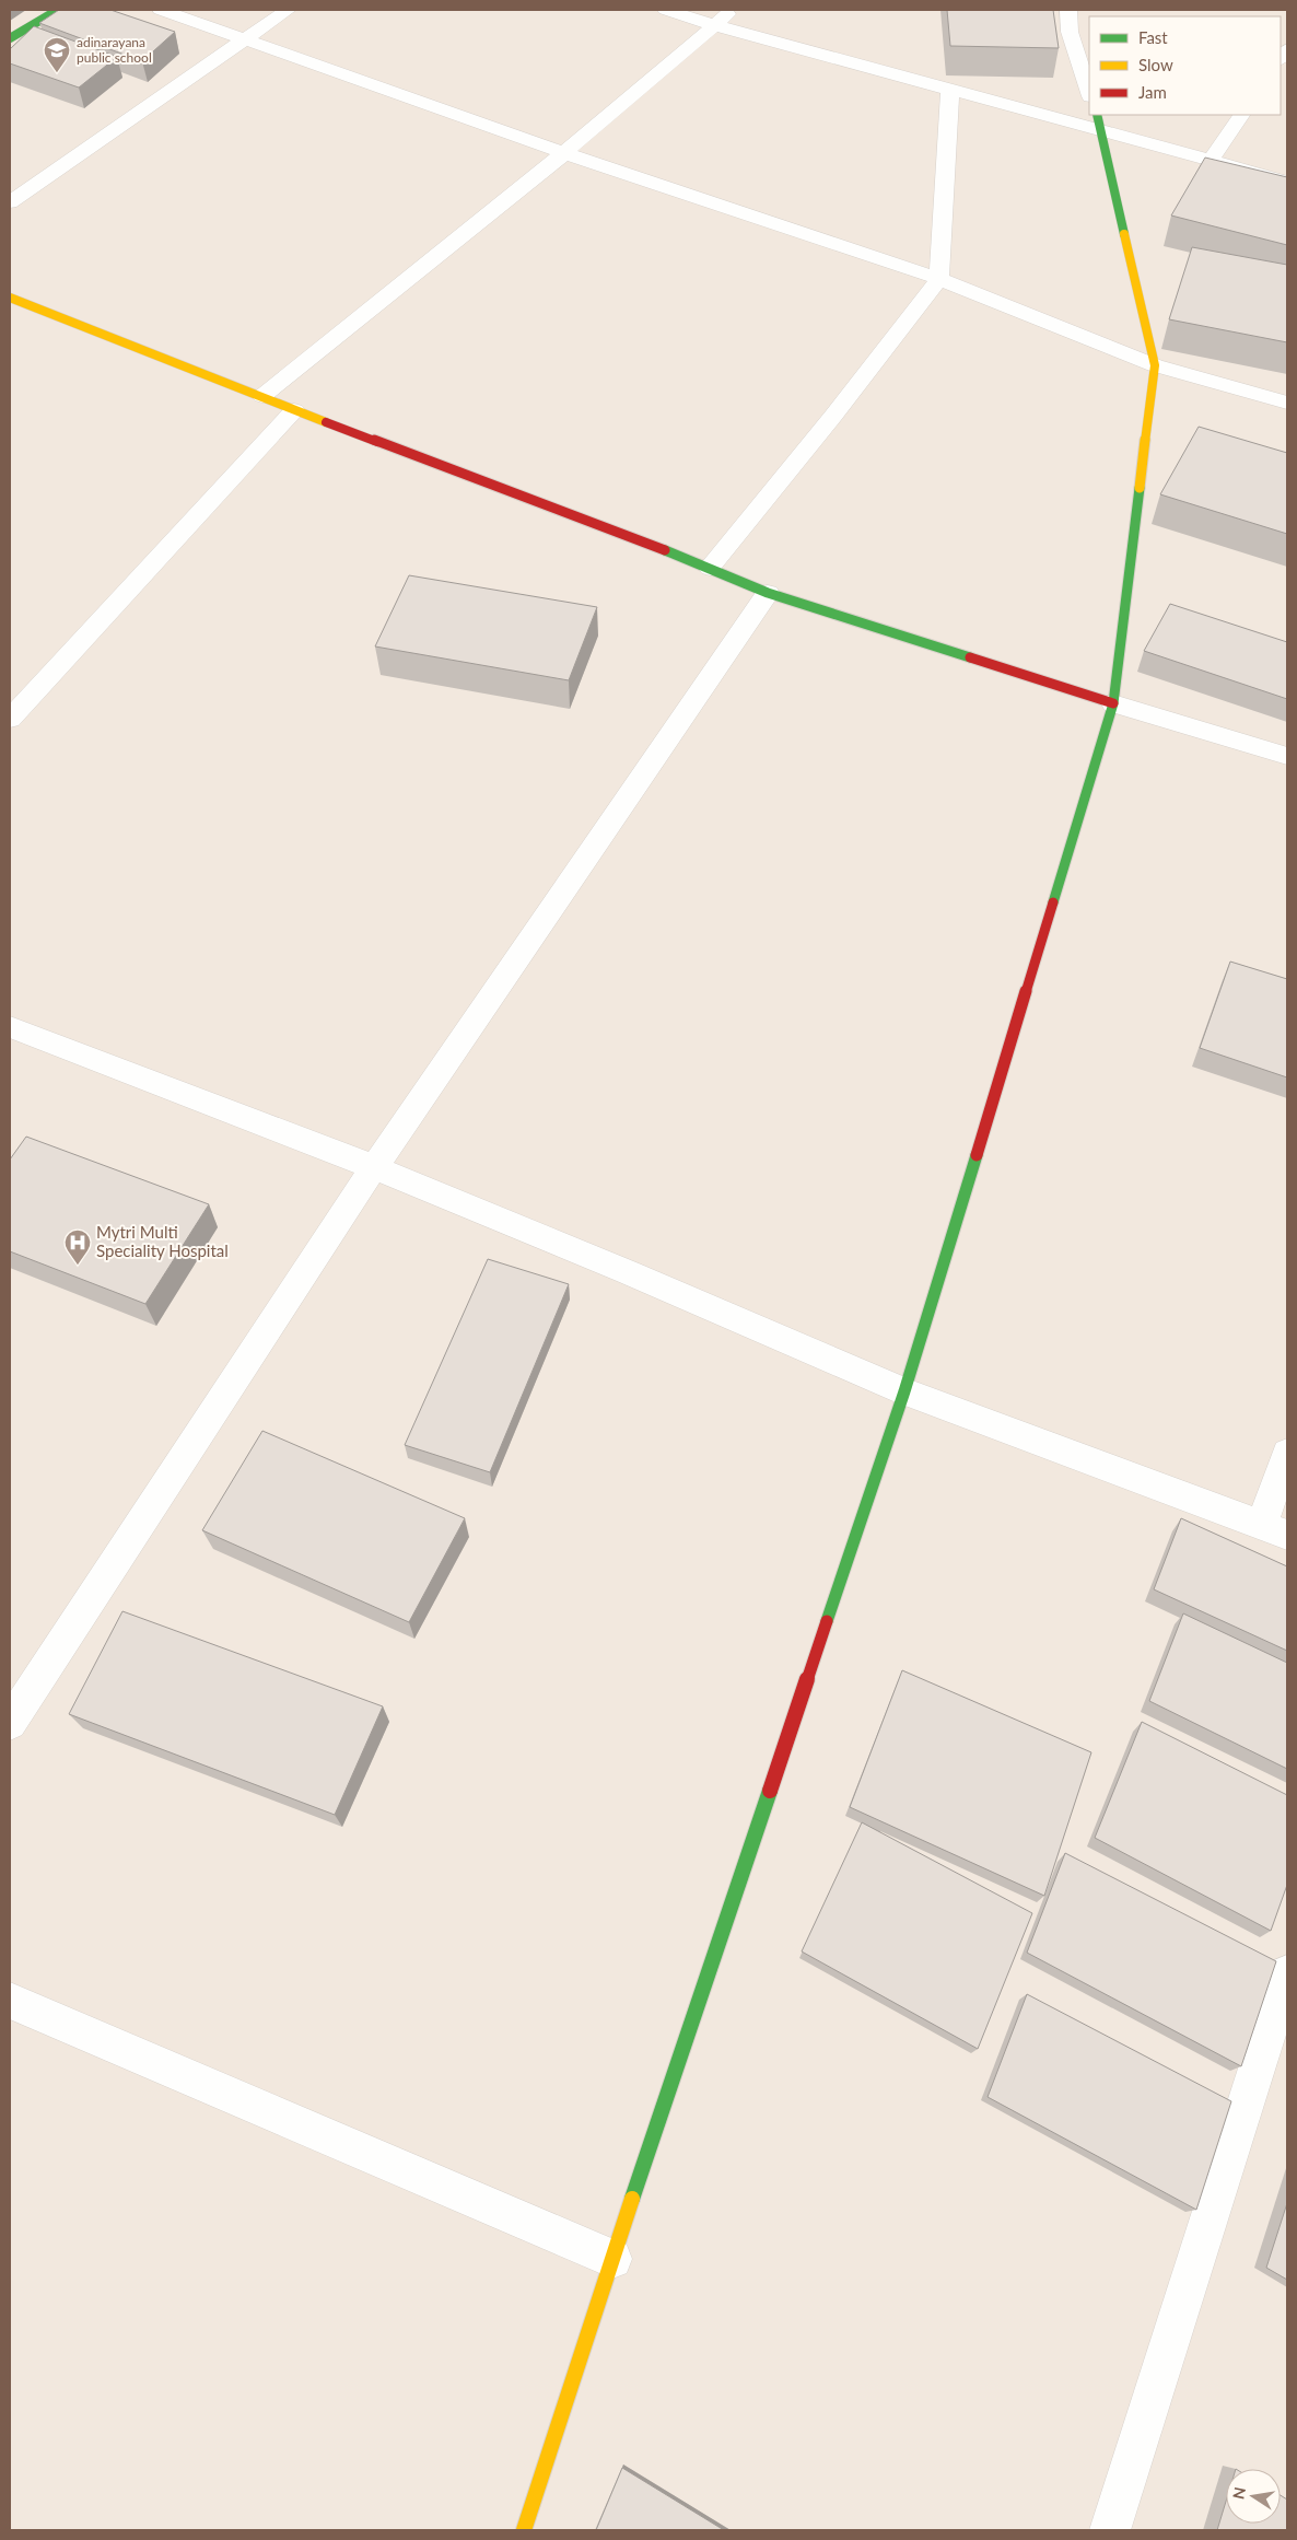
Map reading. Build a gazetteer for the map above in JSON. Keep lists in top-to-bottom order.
{
  "places": {
    "school or university": ["adinarayana public school"],
    "hospital": ["Mytri Multi Speciality Hospital"]
  },
  "legend": ["Fast", "Slow", "Jam"],
  "north": "left"
}
